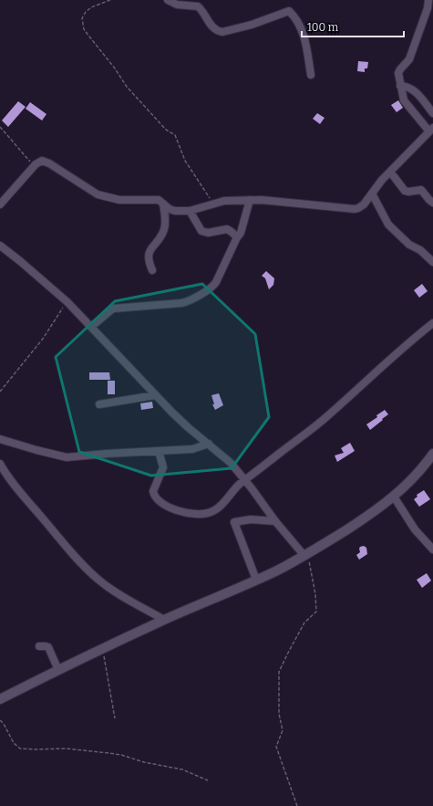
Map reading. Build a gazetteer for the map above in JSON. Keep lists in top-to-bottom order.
{
  "scale_bar": "100 m"
}
